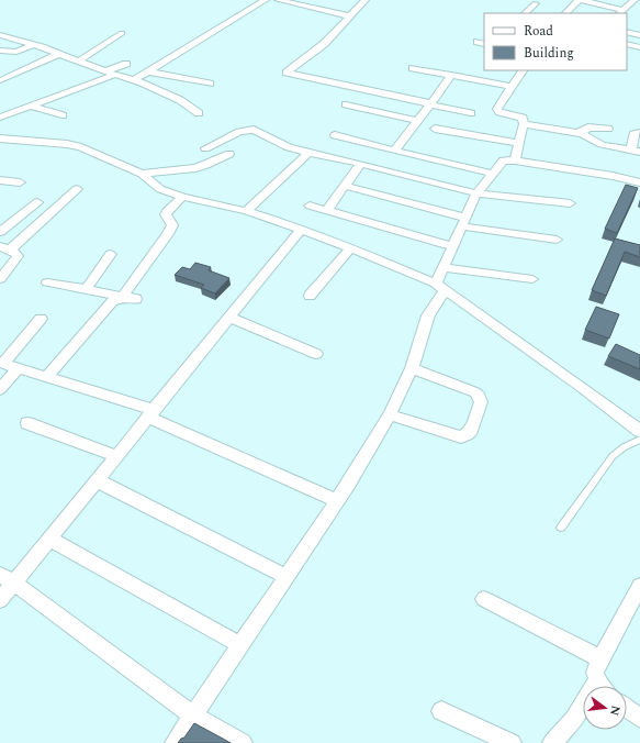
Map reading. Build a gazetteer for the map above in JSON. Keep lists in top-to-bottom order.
{
  "legend": ["Road", "Building"],
  "north": "right"
}
